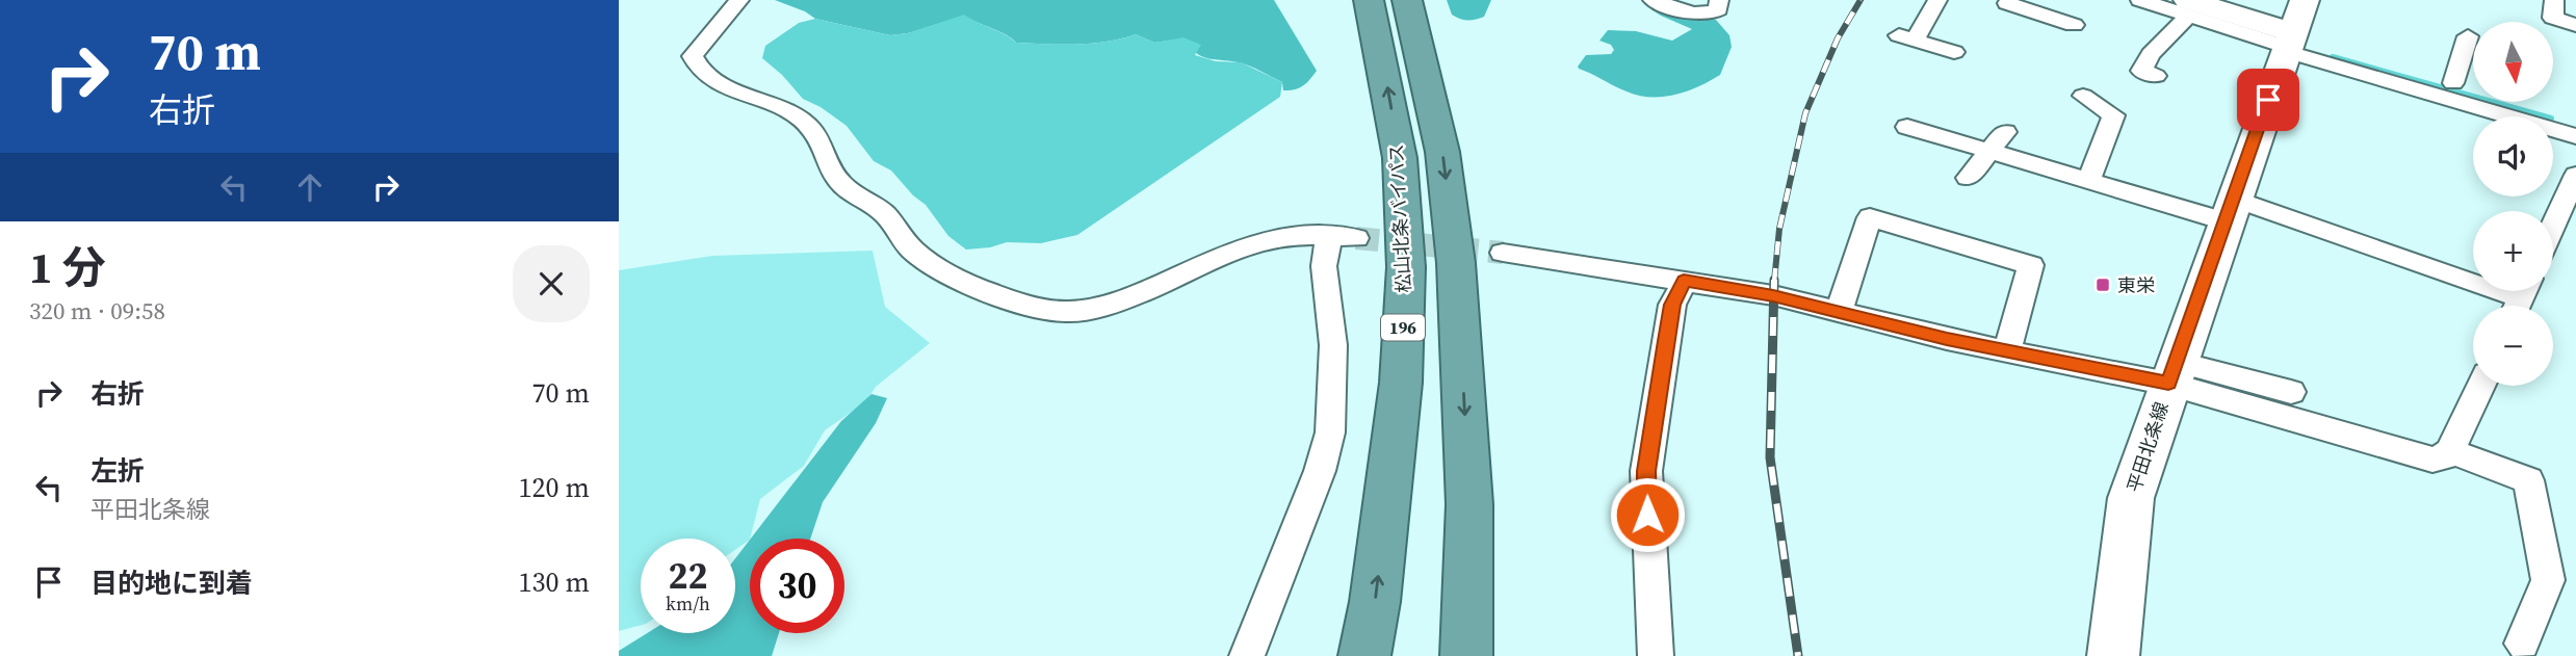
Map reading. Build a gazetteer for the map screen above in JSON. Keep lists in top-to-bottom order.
{
  "streets": {
    "highway": ["松山北条バイパス", "196"],
    "main road": ["平田北条線"]
  },
  "places": {
    "transit": ["東栄"]
  },
  "north": "bottom",
  "page": {
    "turn": ["70 m", "右折"],
    "map_buttons": ["+", "−"],
    "heading": ["1 分", "320 m · 09:58"],
    "list": [
      {
        "name": "右折",
        "value": "70 m"
      },
      {
        "name": "左折",
        "note": "平田北条線",
        "value": "120 m"
      },
      {
        "name": "目的地に到着",
        "value": "130 m"
      }
    ],
    "speed": "22 km/h",
    "limit": "30"
  }
}
